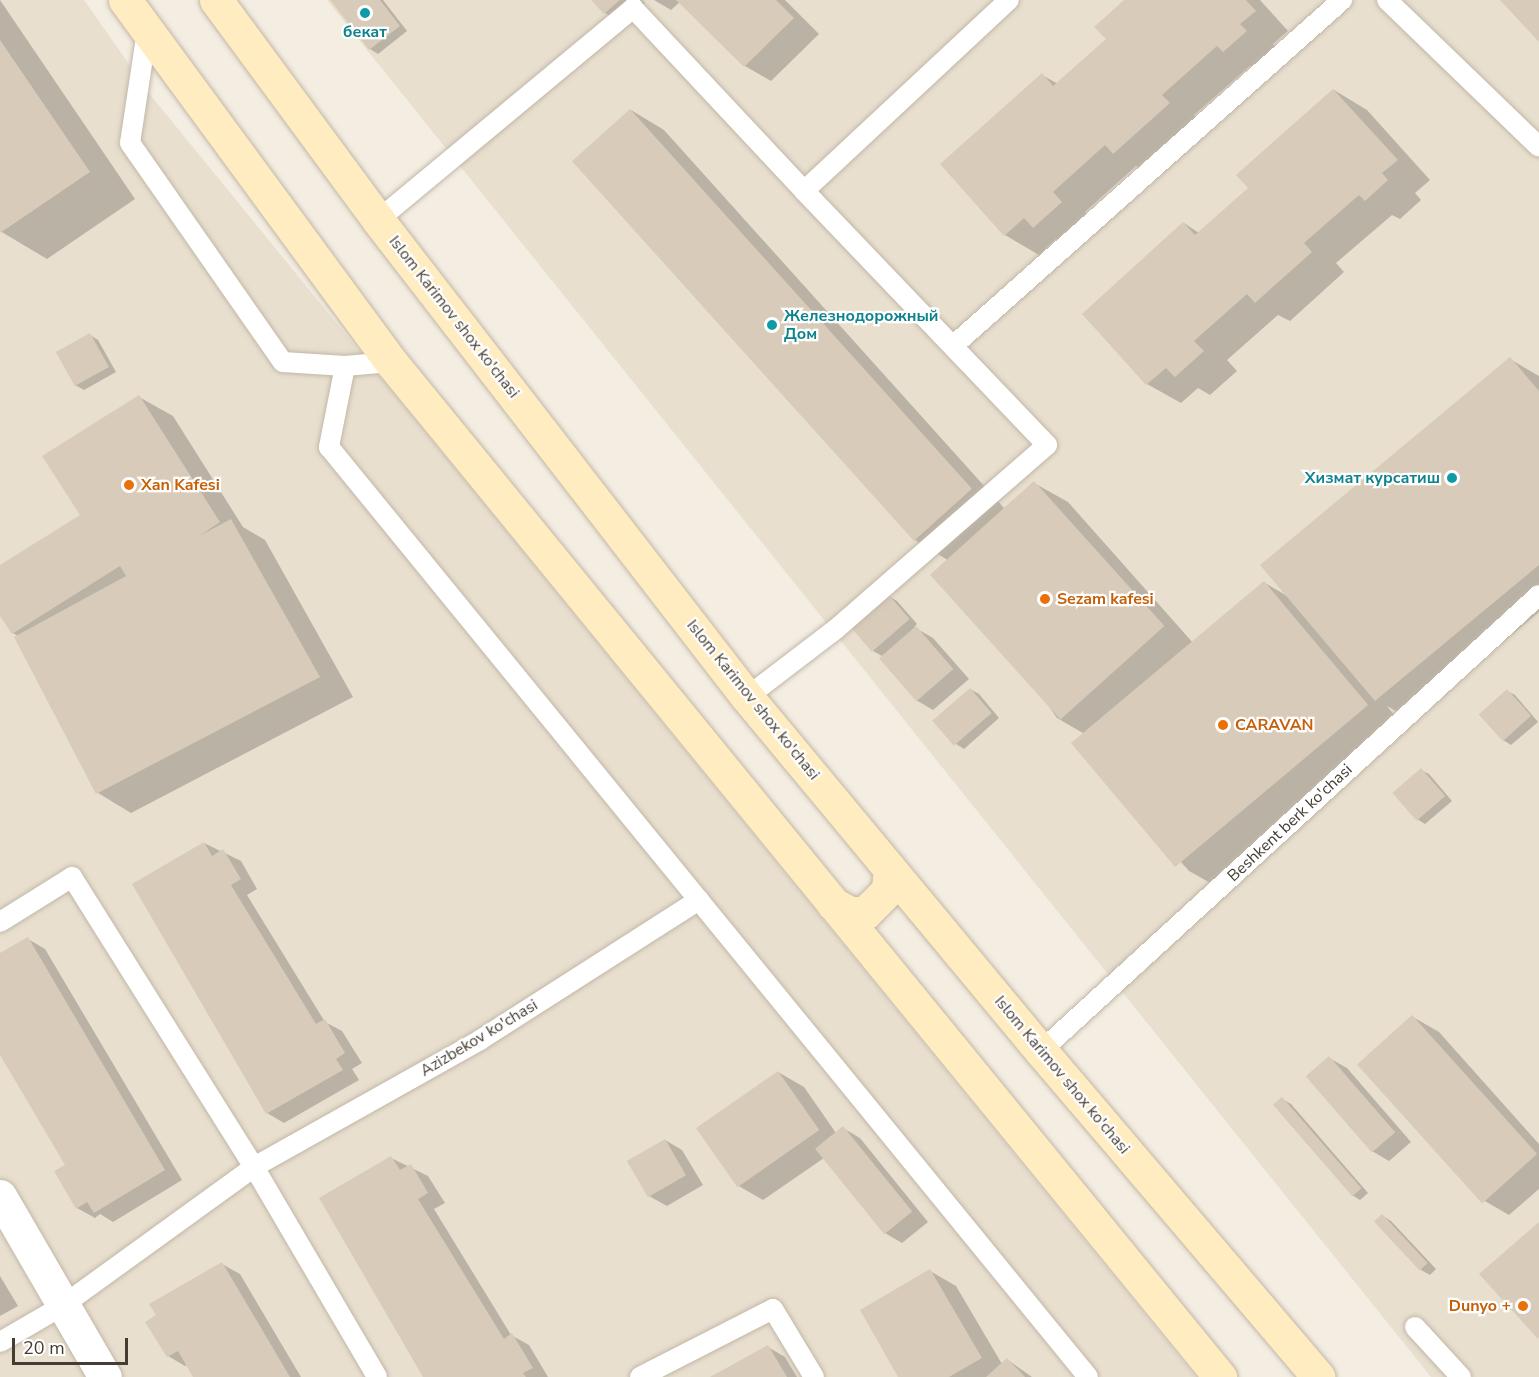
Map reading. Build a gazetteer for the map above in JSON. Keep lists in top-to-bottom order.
{
  "streets": {
    "main road": ["Islom Karimov shox ko'chasi"],
    "lane": ["Beshkent berk ko'chasi", "Azizbekov ko'chasi"]
  },
  "crossings": [
    ["Islom Karimov shox ko'chasi", "Beshkent berk ko'chasi"]
  ],
  "places": [
    "бекат",
    "Железнодорожный Дом",
    "Хизмат курсатиш",
    "Xan Kafesi",
    "Sezam kafesi",
    "CARAVAN",
    "Dunyo +"
  ],
  "scale_bar": "20 m"
}
